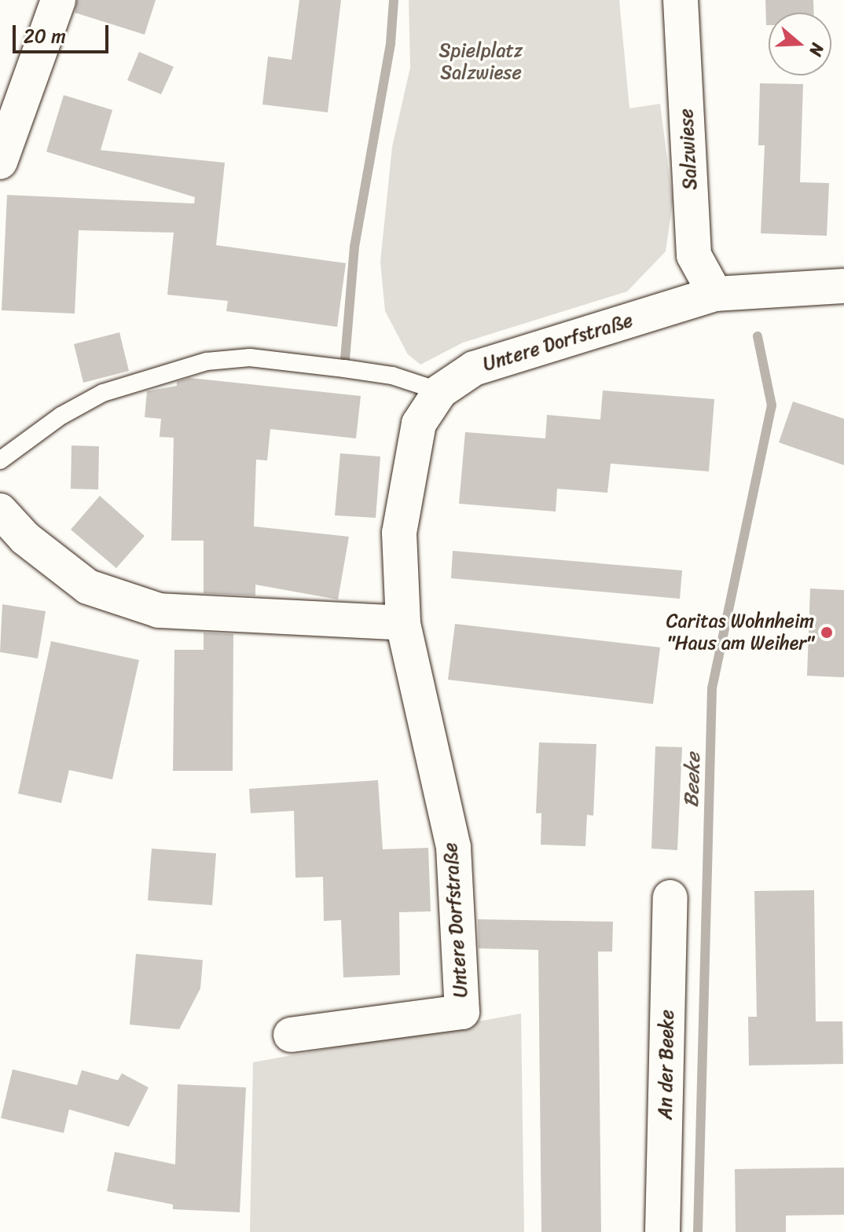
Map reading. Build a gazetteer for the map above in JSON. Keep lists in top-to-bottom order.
{
  "streets": {
    "street": ["Salzwiese", "Untere Dorfstraße", "An der Beeke"]
  },
  "crossings": [
    ["Salzwiese", "Untere Dorfstraße"]
  ],
  "water": ["Beeke"],
  "parks": ["Spielplatz Salzwiese"],
  "places": ["Caritas Wohnheim \"Haus am Weiher\""],
  "scale_bar": "20 m",
  "north": "right"
}
